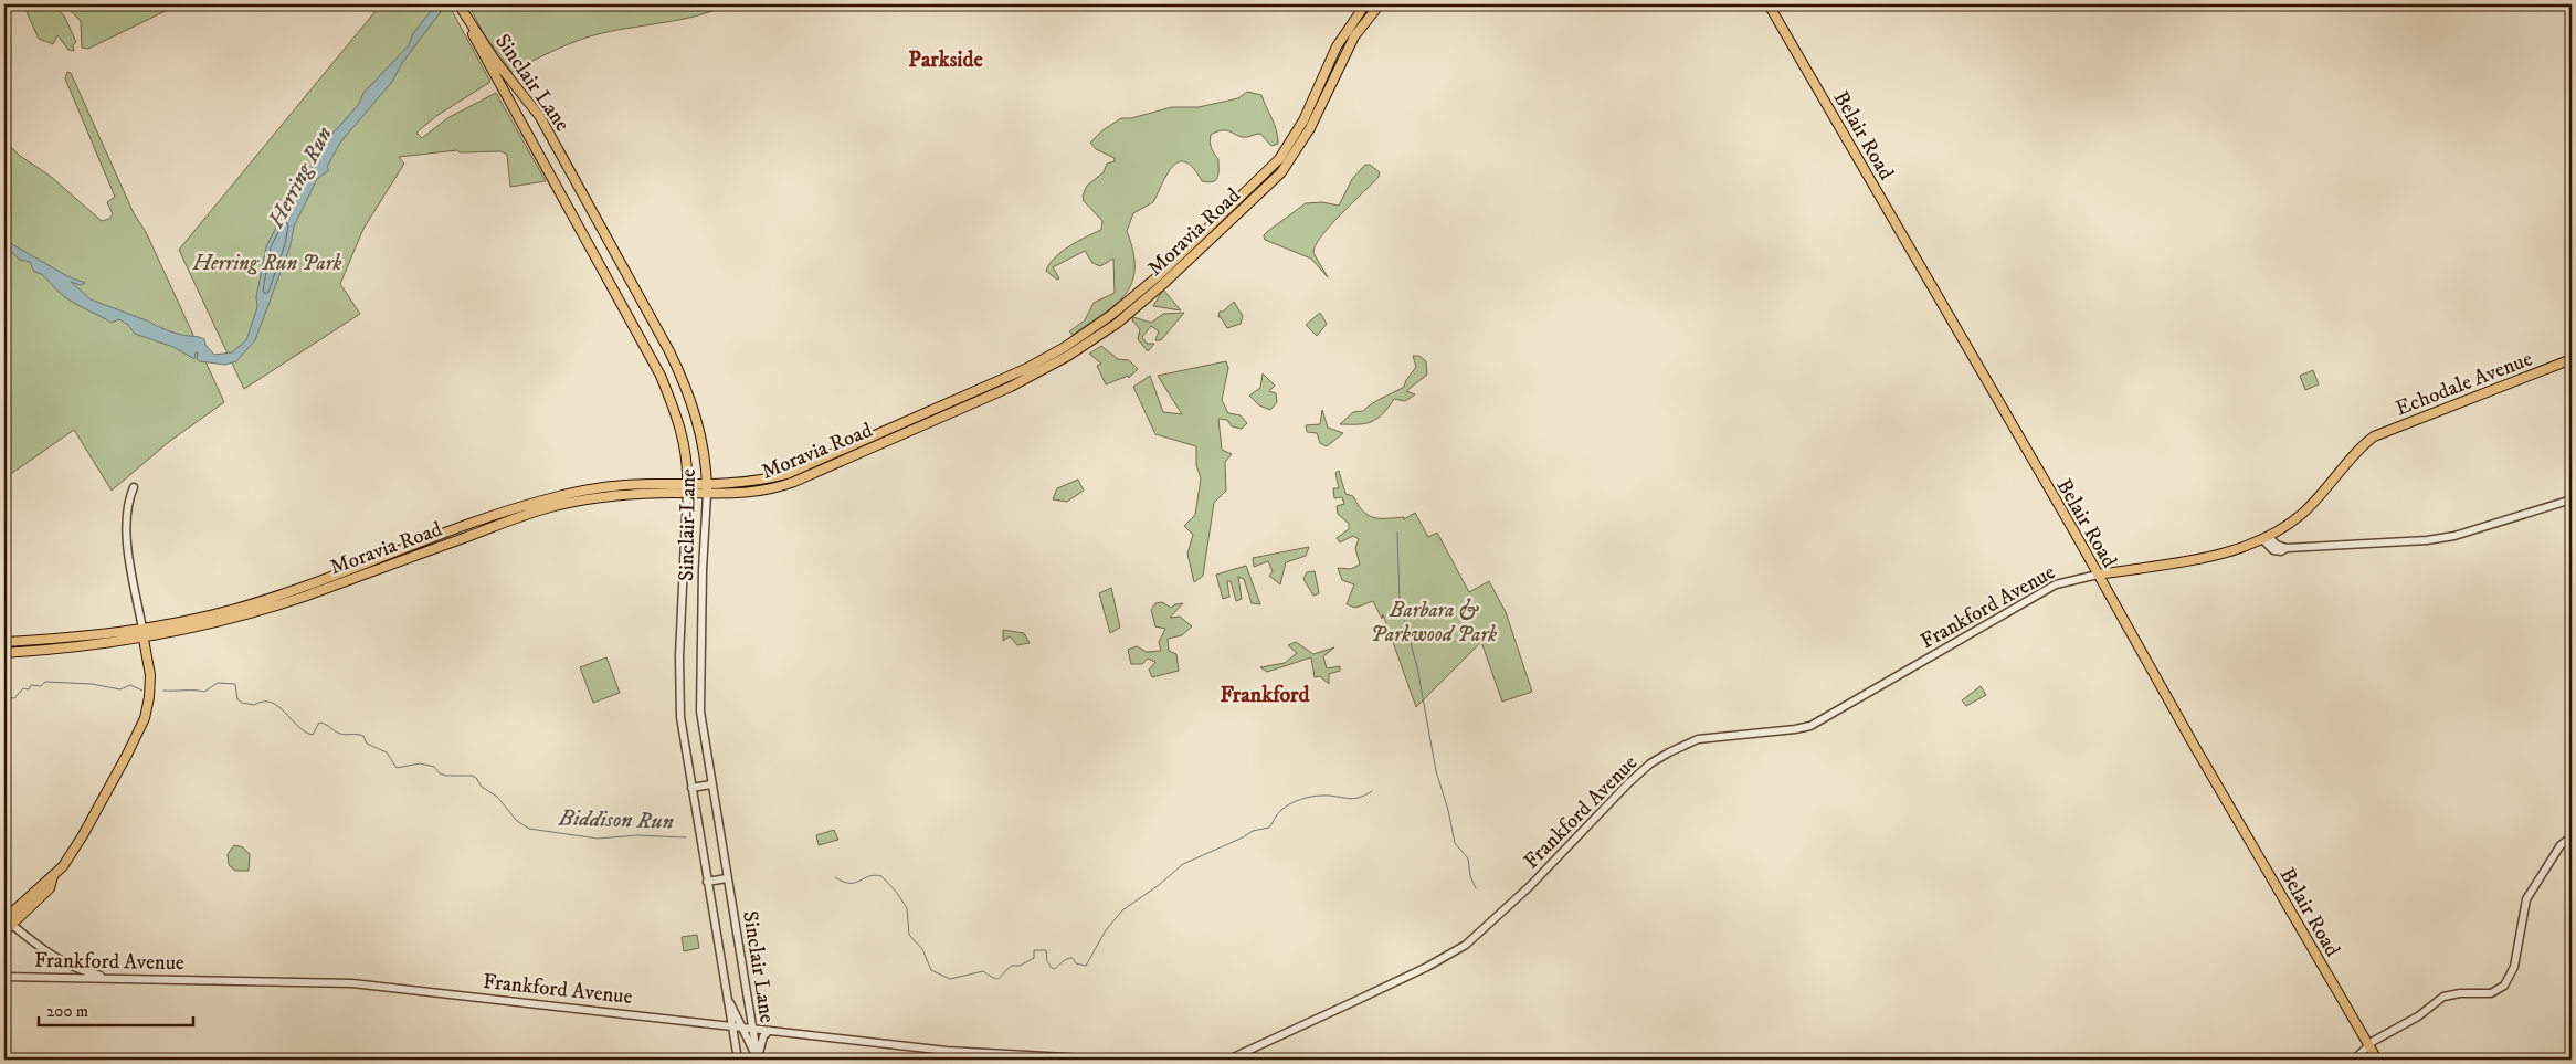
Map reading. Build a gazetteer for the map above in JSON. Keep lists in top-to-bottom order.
{
  "streets": {
    "main road": [
      "Sinclair Lane",
      "Belair Road",
      "Moravia Road",
      "Echodale Avenue",
      "Frankford Avenue"
    ]
  },
  "crossings": [
    ["Sinclair Lane", "Moravia Road"],
    ["Sinclair Lane", "Frankford Avenue"],
    ["Belair Road", "Frankford Avenue"],
    ["Echodale Avenue", "Frankford Avenue"]
  ],
  "districts": ["Parkside", "Frankford"],
  "water": ["Herring Run", "Biddison Run"],
  "parks": ["Herring Run Park", "Barbara & Parkwood Park"],
  "scale_bar": "200 m"
}
